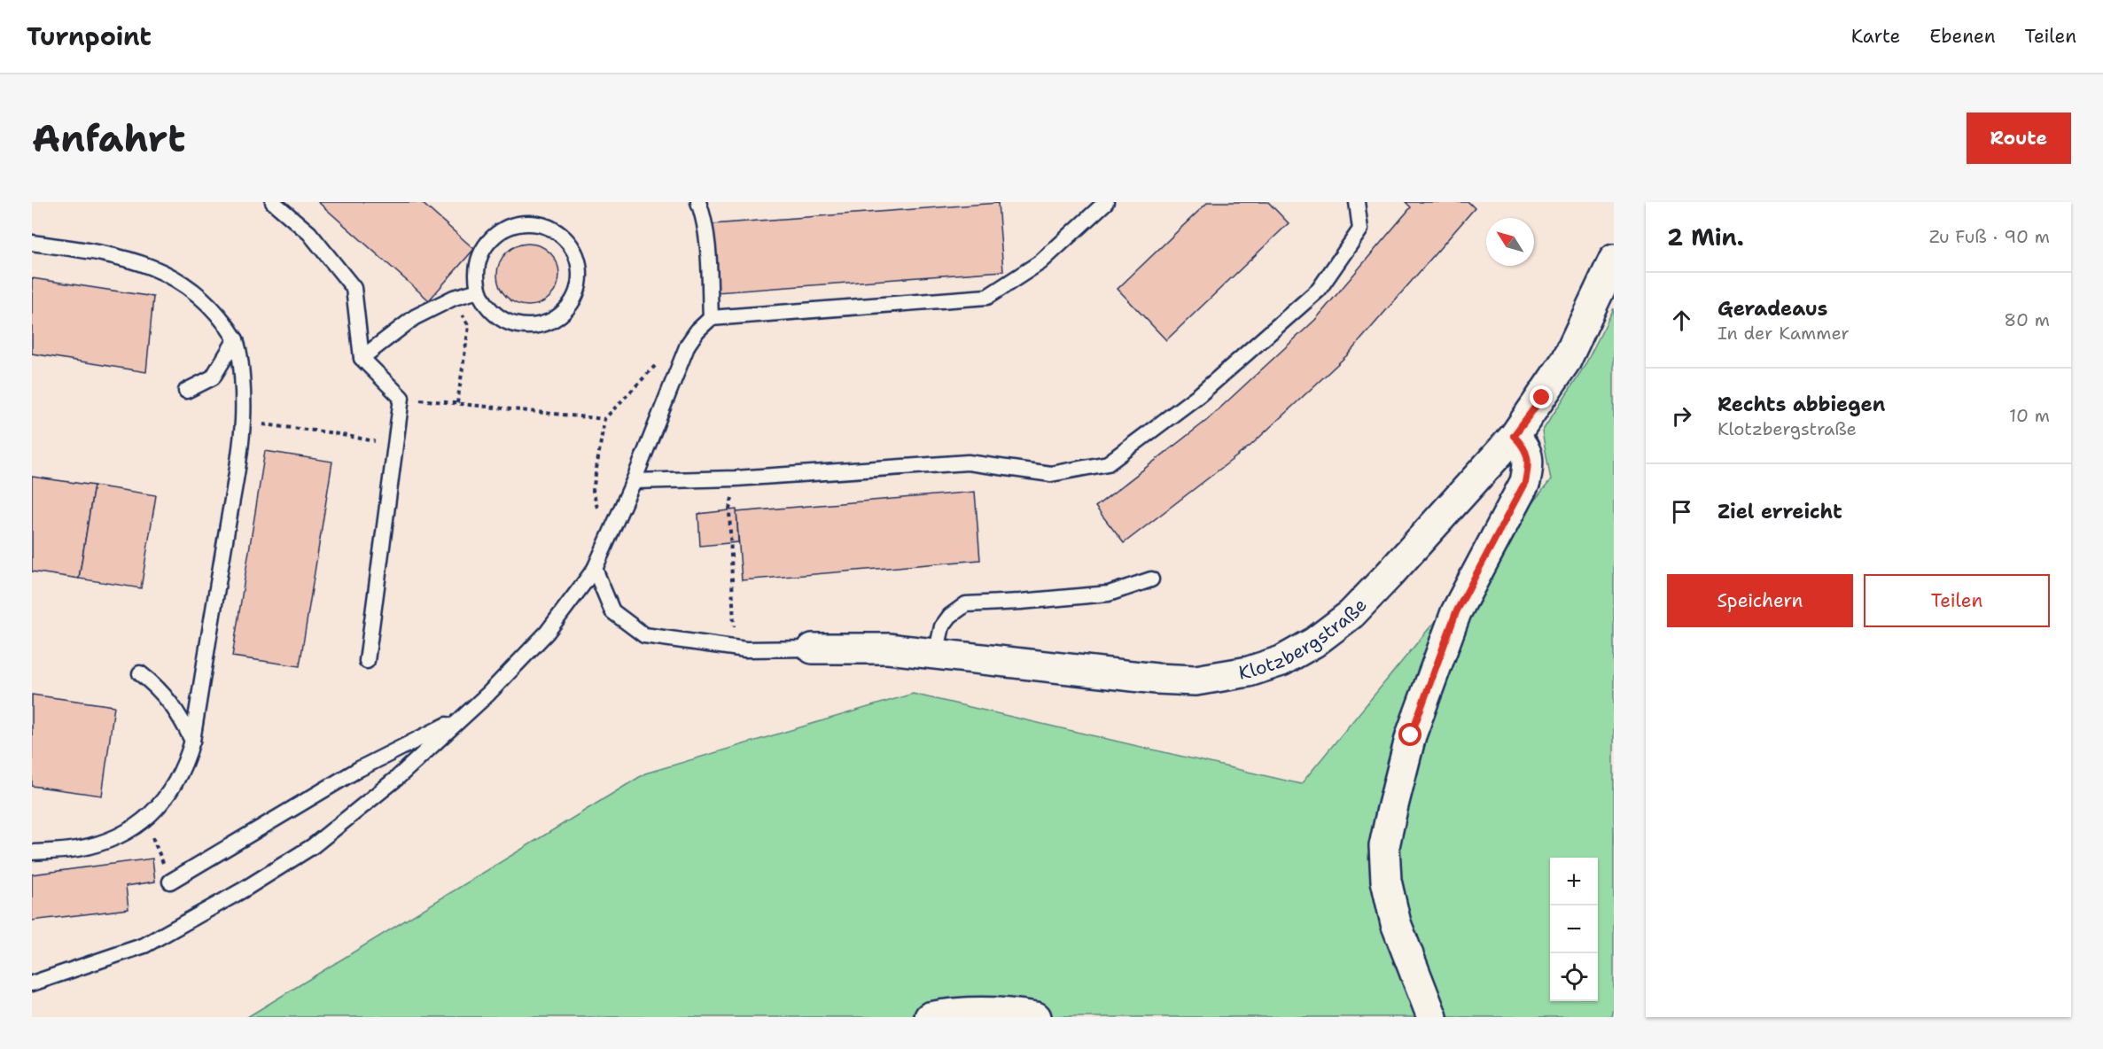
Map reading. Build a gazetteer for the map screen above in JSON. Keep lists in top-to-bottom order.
{
  "streets": {
    "street": ["Klotzbergstraße"]
  },
  "north": "top left",
  "page": {
    "header": "Turnpoint",
    "nav": ["Karte", "Ebenen", "Teilen"],
    "buttons": [
      "Route",
      ["Speichern", "Teilen"]
    ],
    "title": "Anfahrt",
    "heading": ["2 Min.", "Zu Fuß · 90 m"],
    "list": [
      ["Geradeaus", "In der Kammer", "80 m"],
      ["Rechts abbiegen", "Klotzbergstraße", "10 m"],
      "Ziel erreicht"
    ],
    "map_buttons": ["+", "−"]
  }
}
